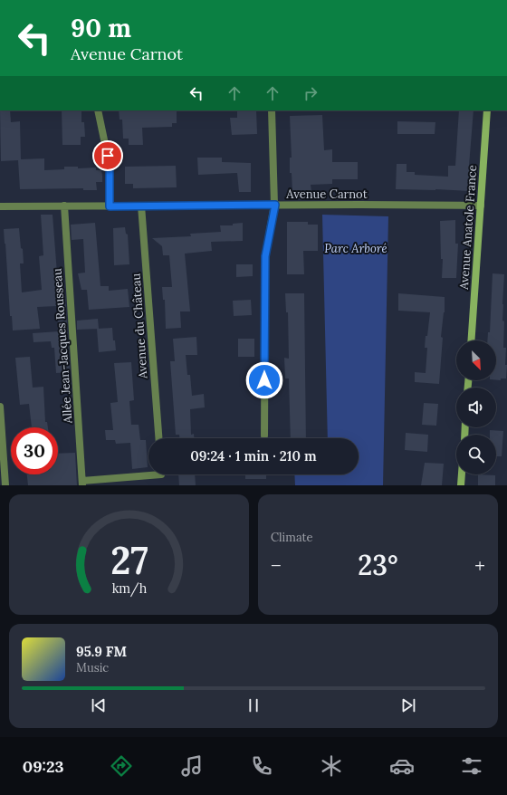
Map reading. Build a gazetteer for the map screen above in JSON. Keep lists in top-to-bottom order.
{
  "streets": {
    "street": [
      "Avenue Carnot",
      "Avenue Anatole France",
      "Avenue du Château",
      "Allée Jean-Jacques Rousseau"
    ]
  },
  "crossings": [
    ["Avenue Carnot", "Avenue Anatole France"],
    ["Avenue Carnot", "Avenue du Château"],
    ["Avenue Carnot", "Allée Jean-Jacques Rousseau"]
  ],
  "parks": ["Parc Arboré"],
  "north": "bottom right",
  "page": {
    "turn": ["90 m", "Avenue Carnot"],
    "limit": "30",
    "trip": "09:24 · 1 min · 210 m",
    "tile": "Climate",
    "heat": ["−", "23°", "+"],
    "song": ["95.9 FM", "Music"],
    "tabs": "09:23",
    "gauge": ["27", "km/h"]
  }
}
